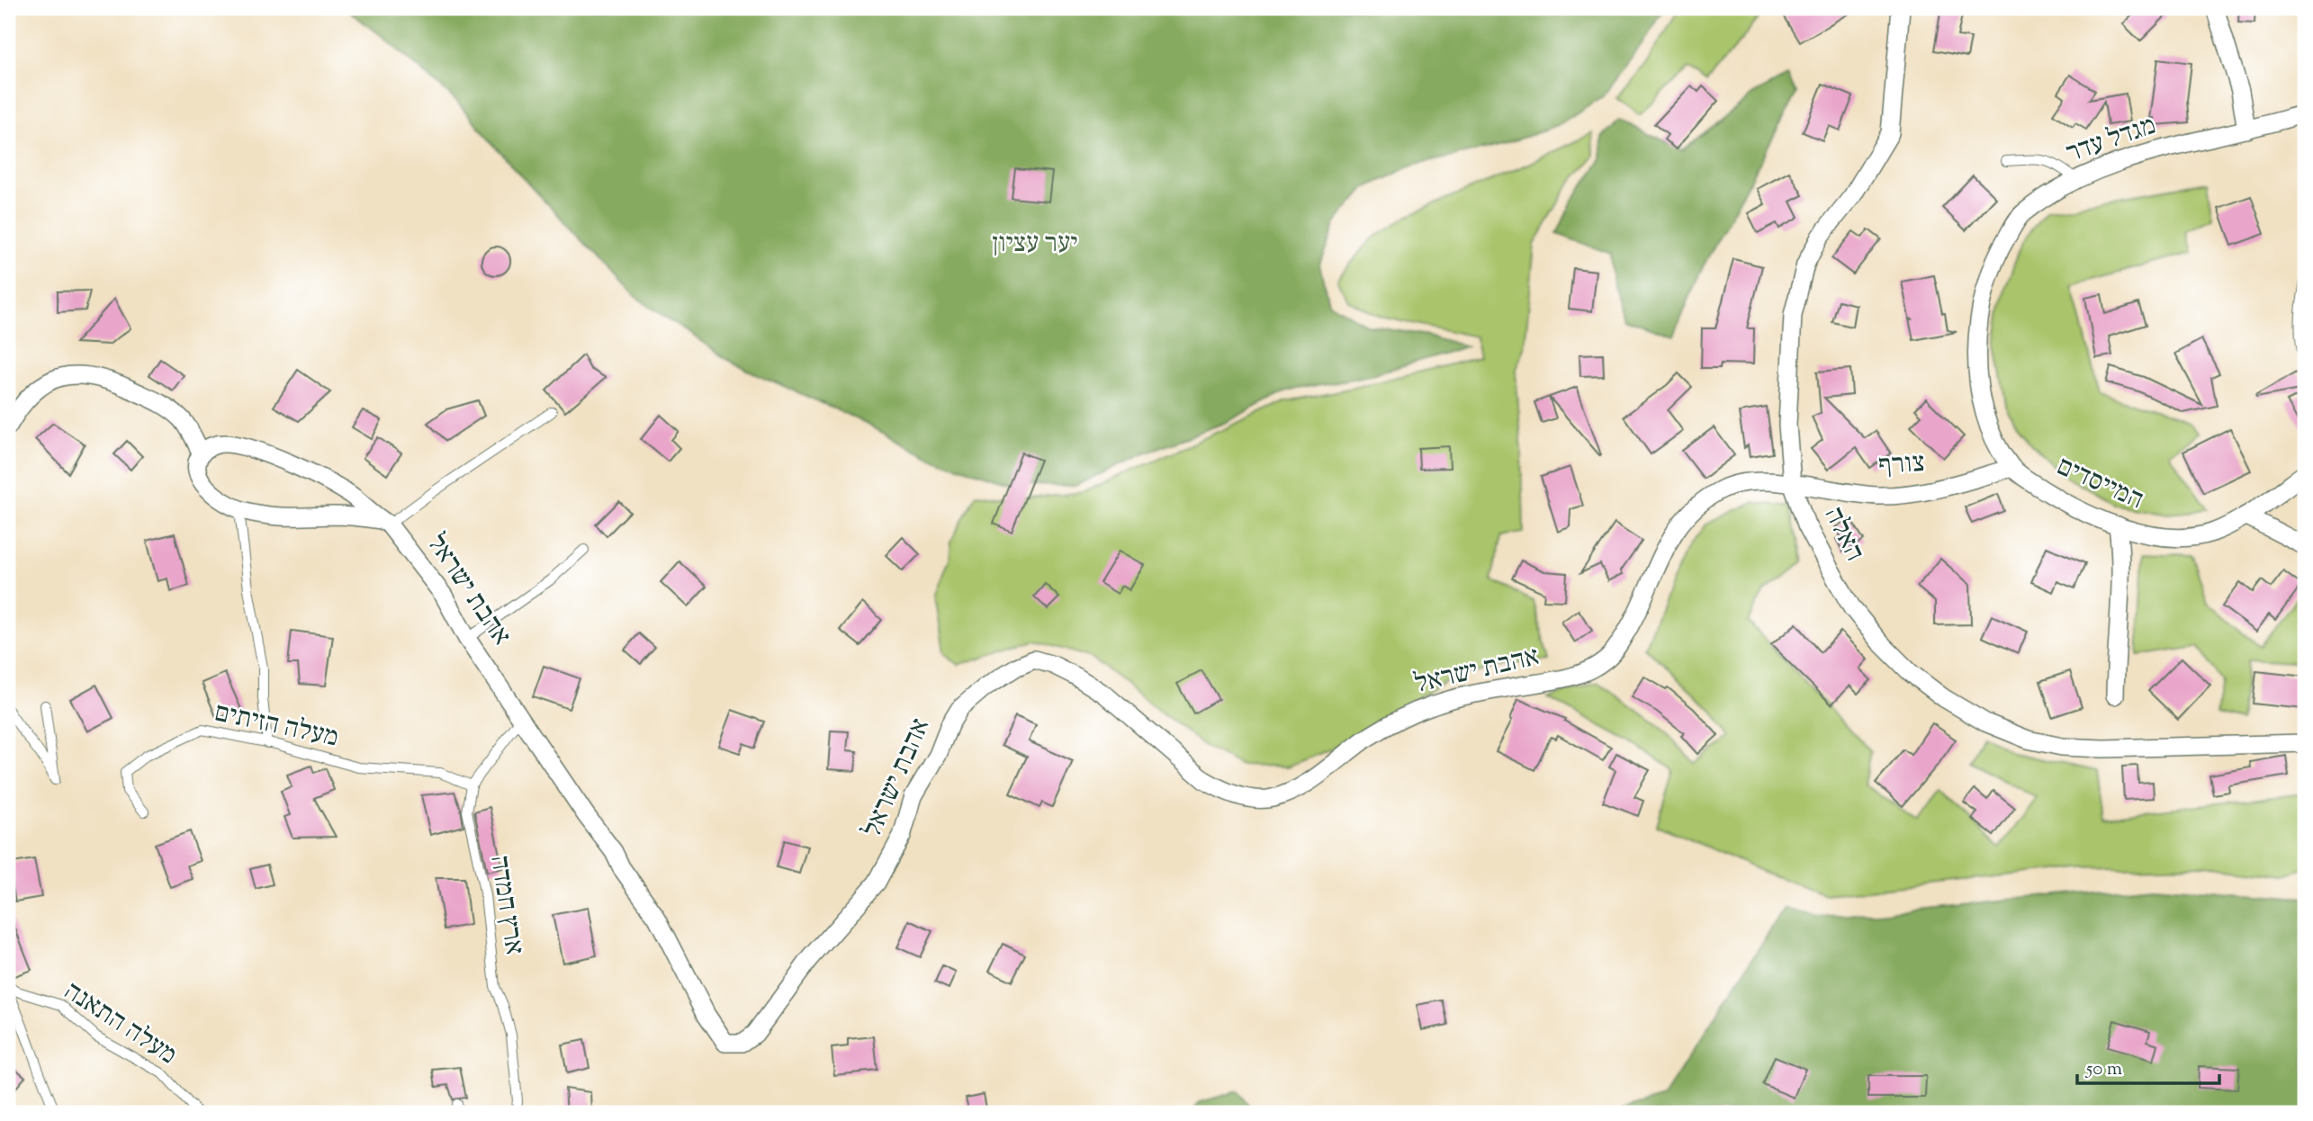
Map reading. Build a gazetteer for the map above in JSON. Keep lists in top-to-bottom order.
{
  "streets": {
    "street": [
      "מגדל עדר",
      "צורף",
      "המייסדים",
      "האלה",
      "אהבת ישראל"
    ],
    "lane": ["מעלה הזיתים", "ארץ חמדה", "מעלה התאנה"]
  },
  "crossings": [
    ["מגדל עדר", "צורף"],
    ["מגדל עדר", "המייסדים"],
    ["צורף", "המייסדים"],
    ["צורף", "האלה"],
    ["צורף", "אהבת ישראל"],
    ["האלה", "אהבת ישראל"],
    ["מעלה הזיתים", "ארץ חמדה"]
  ],
  "parks": ["יער עציון"],
  "scale_bar": "50 m"
}
